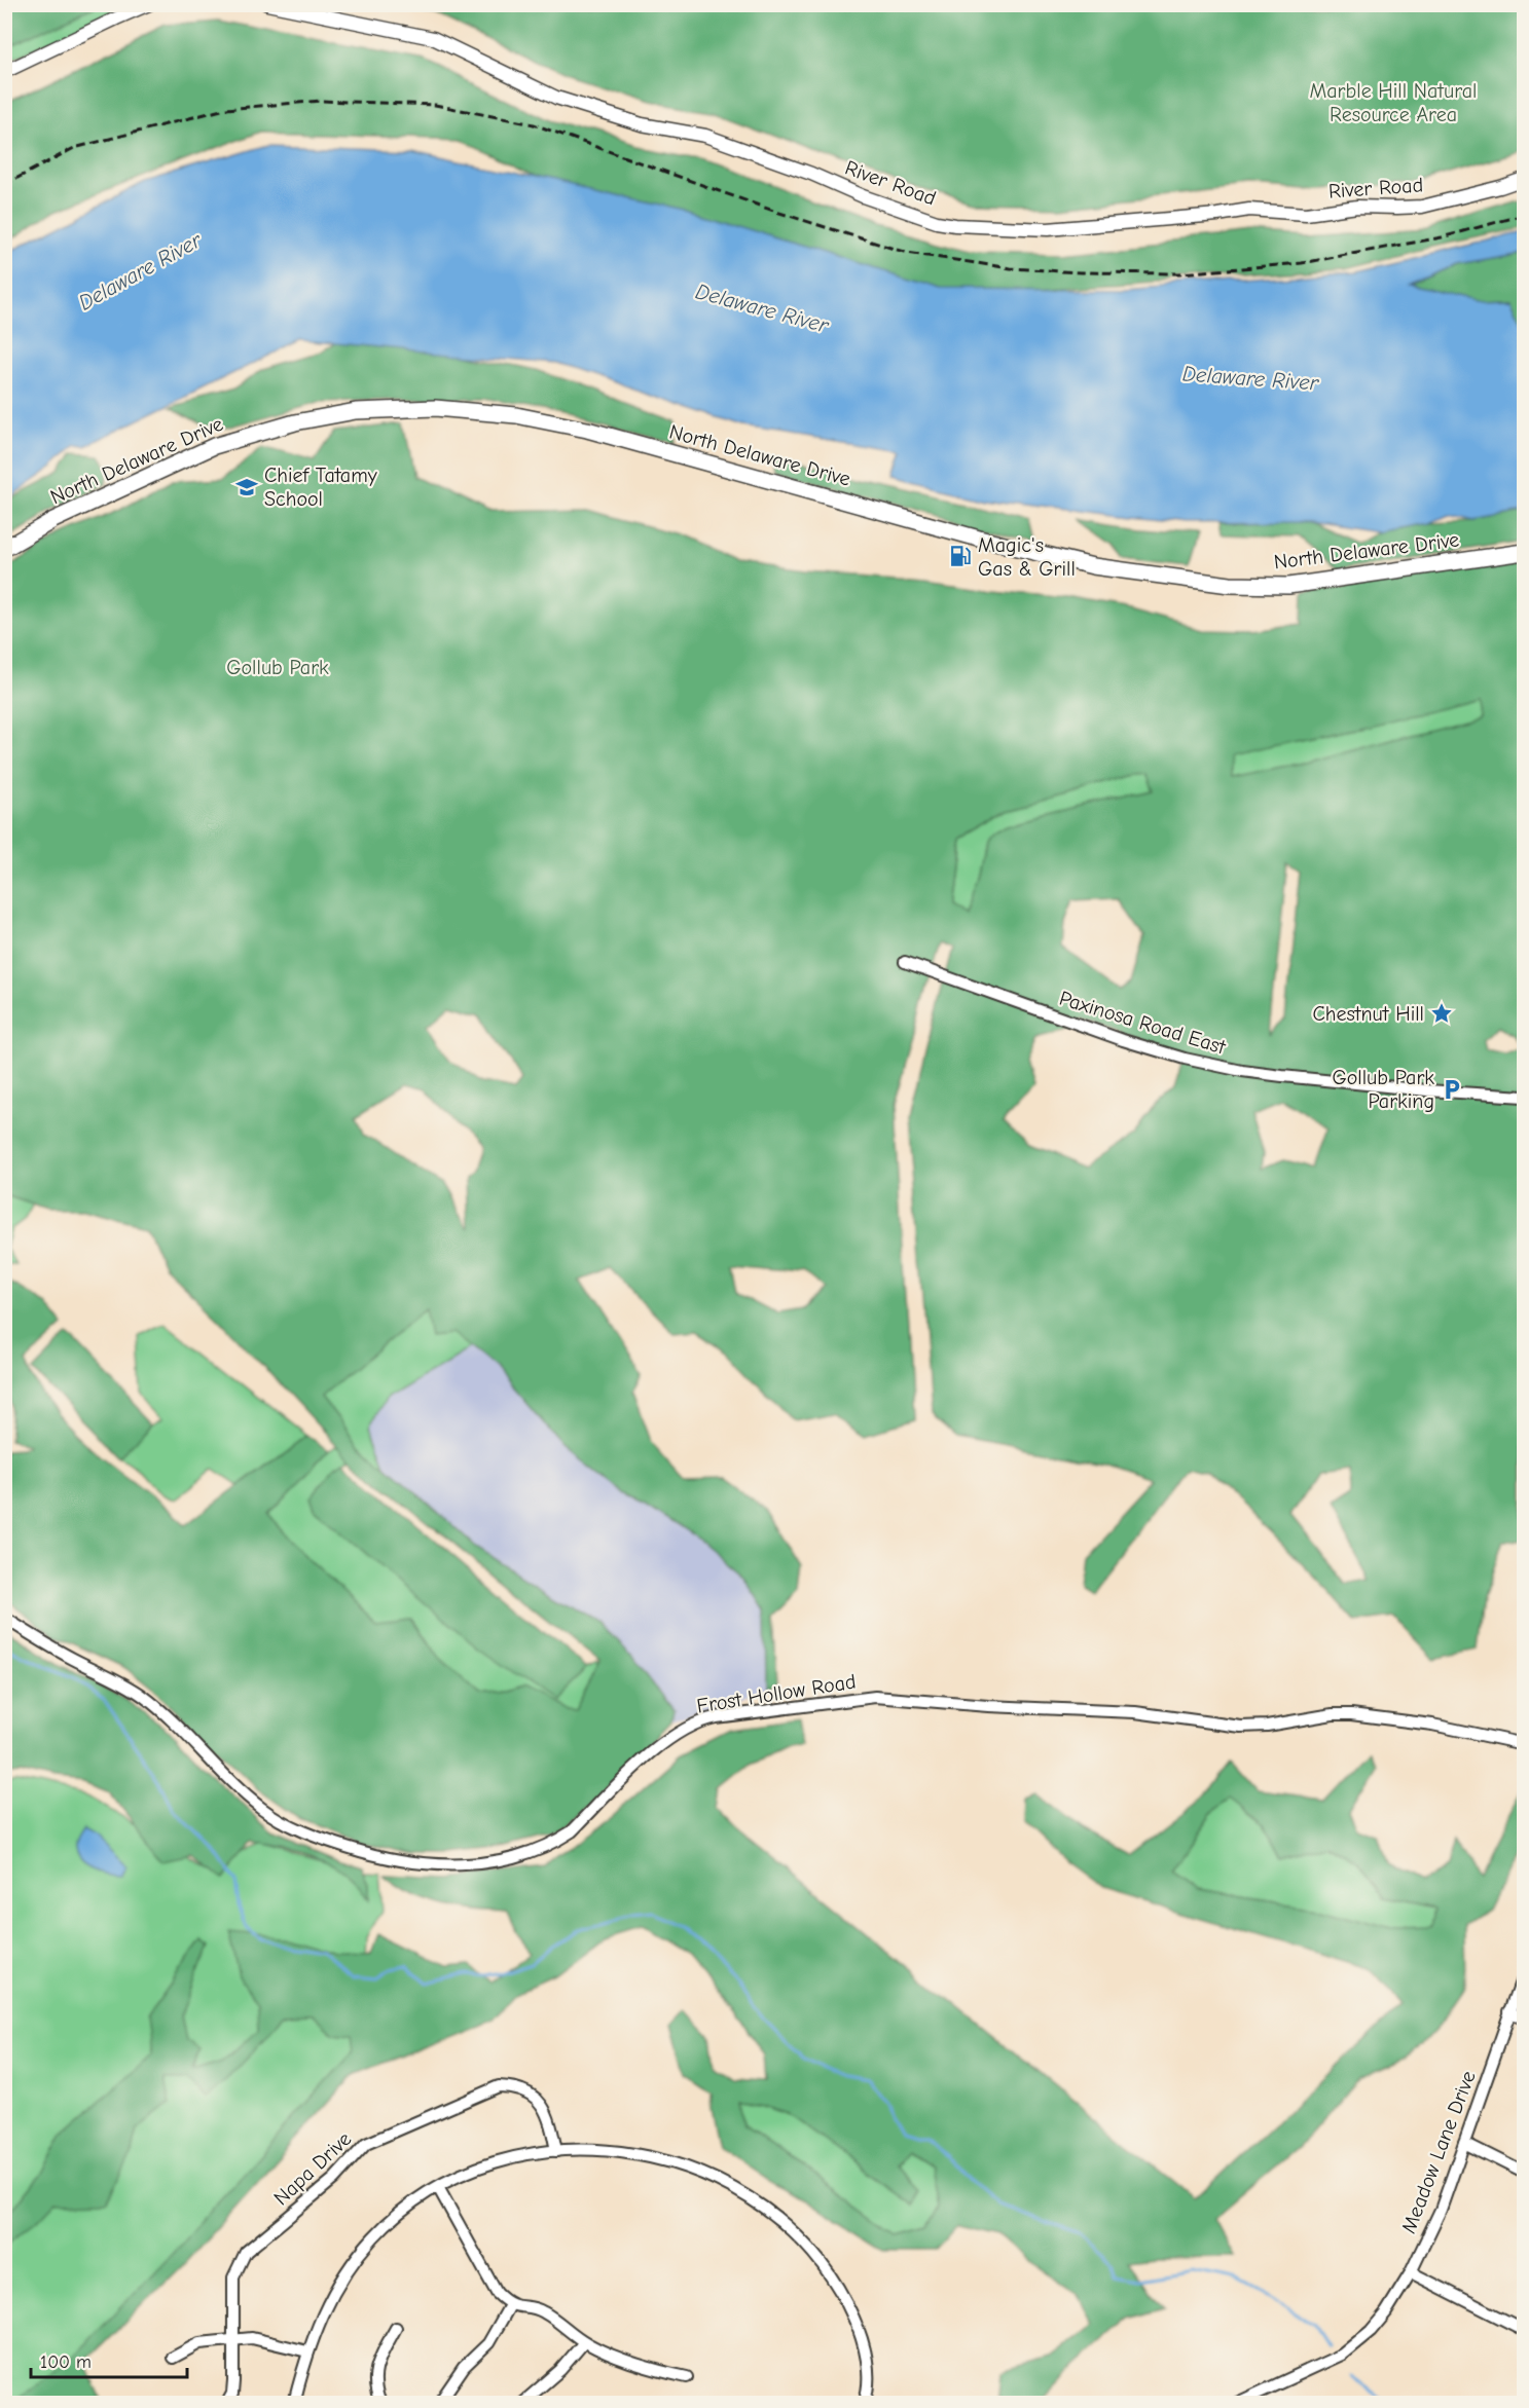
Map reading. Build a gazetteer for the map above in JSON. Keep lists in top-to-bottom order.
{
  "streets": {
    "main road": ["North Delaware Drive"],
    "street": [
      "River Road",
      "Paxinosa Road East",
      "Frost Hollow Road",
      "Meadow Lane Drive",
      "Napa Drive"
    ]
  },
  "water": ["Delaware River"],
  "parks": ["Marble Hill Natural Resource Area", "Gollub Park"],
  "places": {
    "school or university": ["Chief Tatamy School"],
    "fuel station": ["Magic's Gas & Grill"],
    "place": ["Chestnut Hill"],
    "parking": ["Gollub Park Parking"]
  },
  "scale_bar": "100 m"
}
